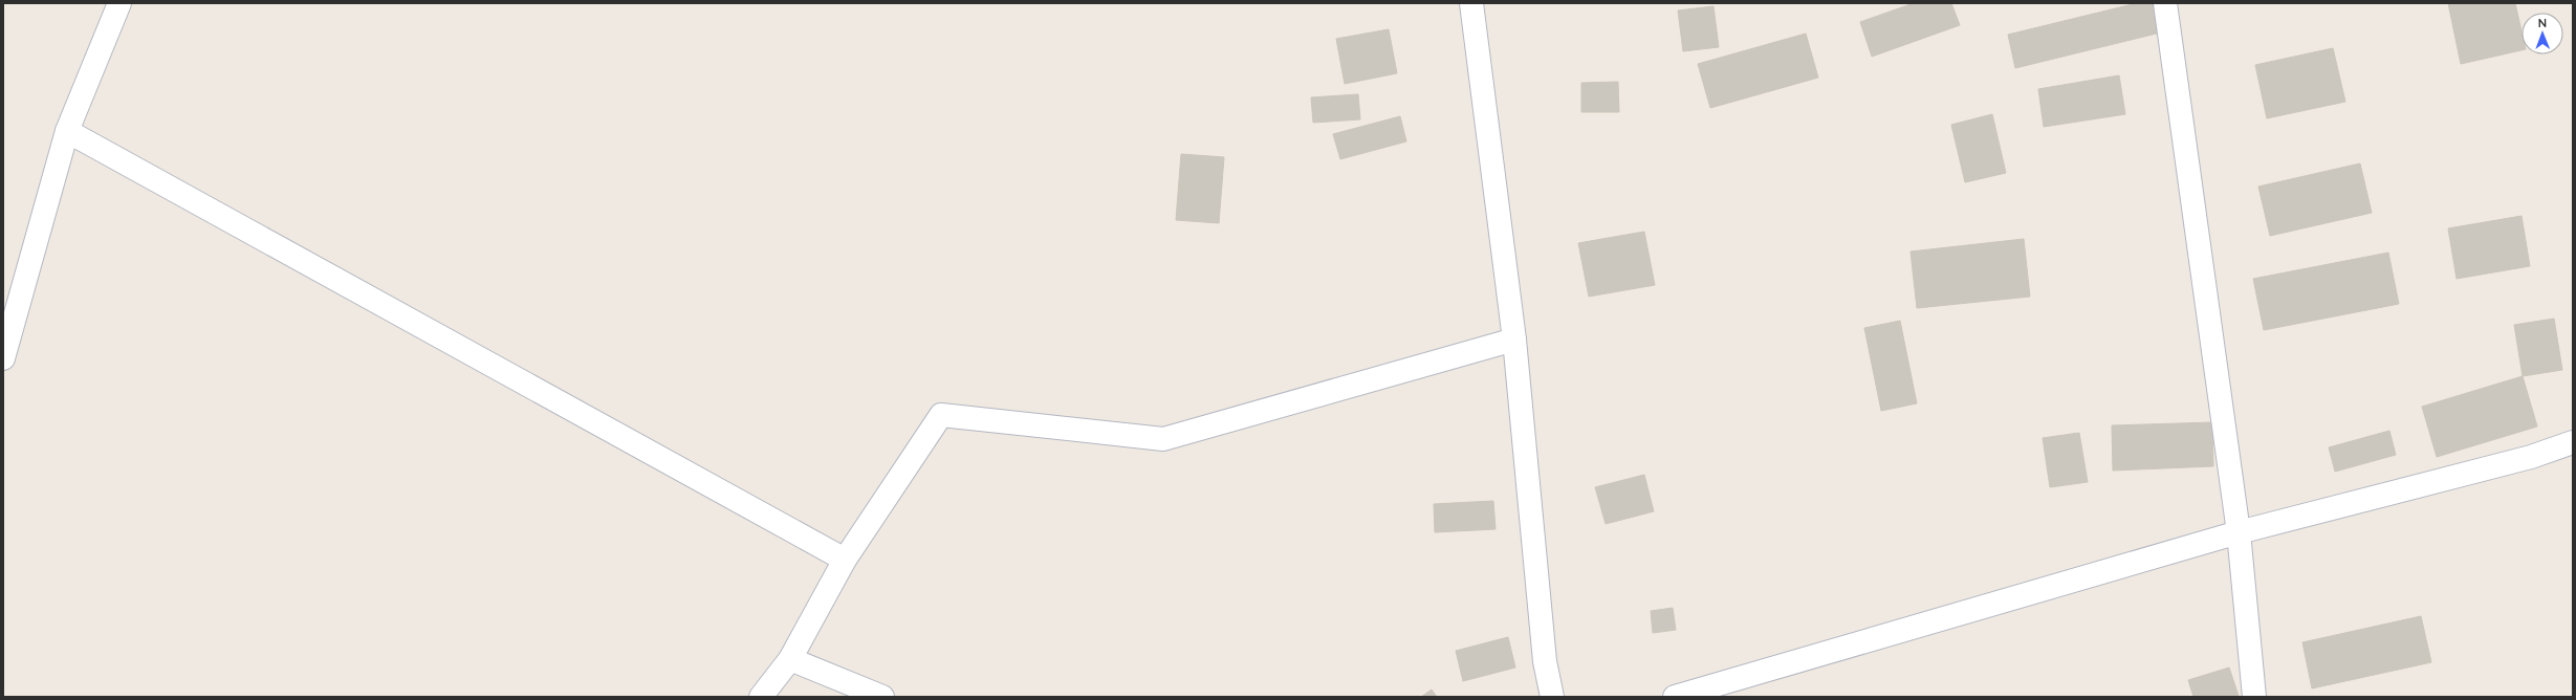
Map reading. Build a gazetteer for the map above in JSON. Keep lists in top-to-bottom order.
{
  "north": "top"
}
